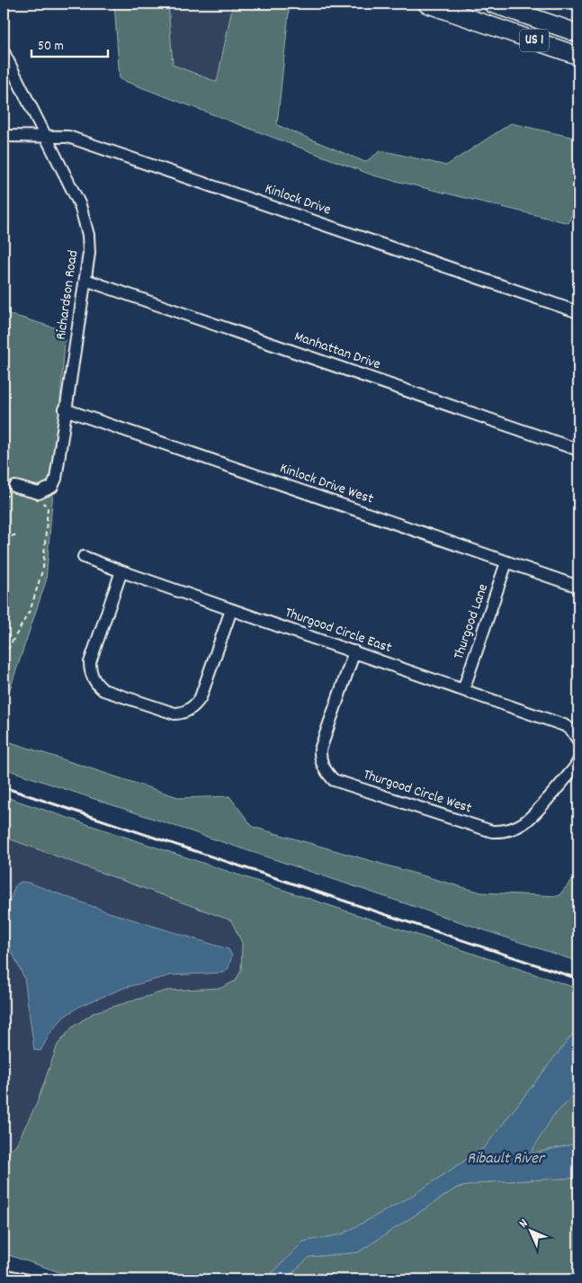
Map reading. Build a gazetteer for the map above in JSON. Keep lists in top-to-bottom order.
{
  "streets": {
    "highway": ["US 1"],
    "street": [
      "Kinlock Drive",
      "Richardson Road",
      "Manhattan Drive",
      "Kinlock Drive West",
      "Thurgood Lane",
      "Thurgood Circle East",
      "Thurgood Circle West"
    ]
  },
  "crossings": [
    ["Kinlock Drive", "Richardson Road"],
    ["Richardson Road", "Manhattan Drive"],
    ["Richardson Road", "Kinlock Drive West"],
    ["Kinlock Drive West", "Thurgood Lane"],
    ["Thurgood Lane", "Thurgood Circle East"],
    ["Thurgood Circle East", "Thurgood Circle West"]
  ],
  "water": ["Ribault River"],
  "scale_bar": "50 m",
  "north": "top left"
}
